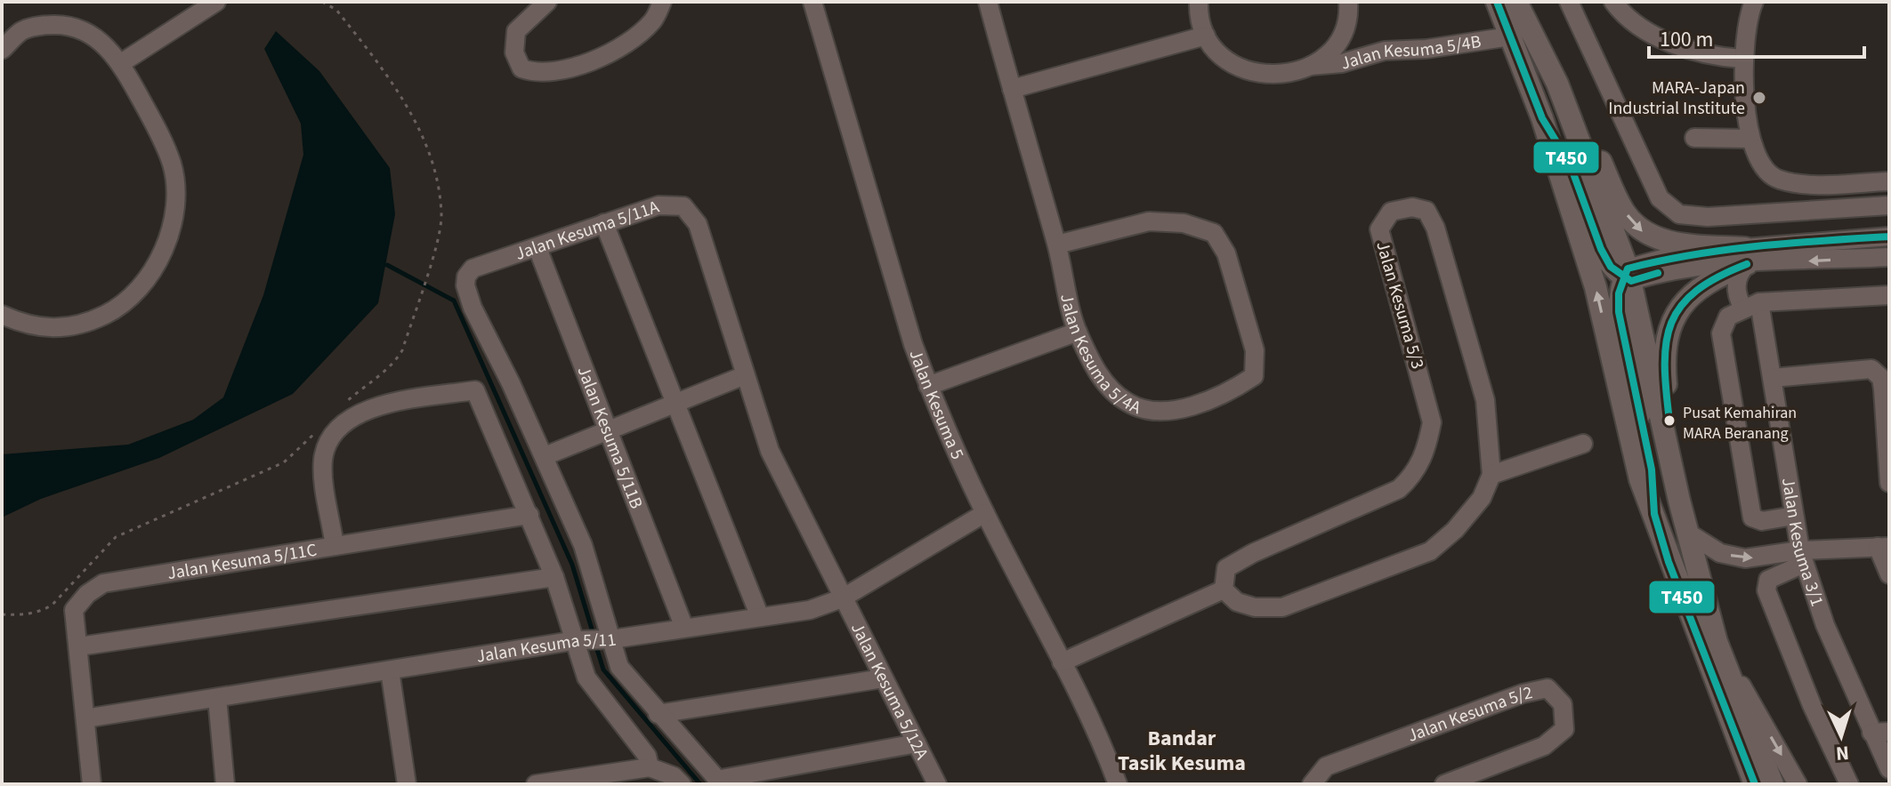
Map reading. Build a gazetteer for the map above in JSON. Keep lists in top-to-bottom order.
{
  "streets": {
    "street": [
      "Jalan Kesuma 5/4B",
      "Jalan Kesuma 5/11A",
      "Jalan Kesuma 5/3",
      "Jalan Kesuma 5/4A",
      "Jalan Kesuma 5",
      "Jalan Kesuma 5/11B",
      "Jalan Kesuma 3/1",
      "Jalan Kesuma 5/11C",
      "Jalan Kesuma 5/11",
      "Jalan Kesuma 5/12A",
      "Jalan Kesuma 5/2"
    ]
  },
  "crossings": [
    ["Jalan Kesuma 5/11A", "Jalan Kesuma 5/11B"],
    ["Jalan Kesuma 5/11A", "Jalan Kesuma 5/11"],
    ["Jalan Kesuma 5/11A", "Jalan Kesuma 5/12A"],
    ["Jalan Kesuma 5", "Jalan Kesuma 5/11"],
    ["Jalan Kesuma 5/11B", "Jalan Kesuma 5/11"],
    ["Jalan Kesuma 5/11C", "Jalan Kesuma 5/11"],
    ["Jalan Kesuma 5/11", "Jalan Kesuma 5/12A"]
  ],
  "districts": ["Bandar Tasik Kesuma"],
  "places": ["MARA-Japan Industrial Institute", "Pusat Kemahiran MARA Beranang"],
  "lines": ["transit line T450"],
  "scale_bar": "100 m",
  "north": "bottom"
}
